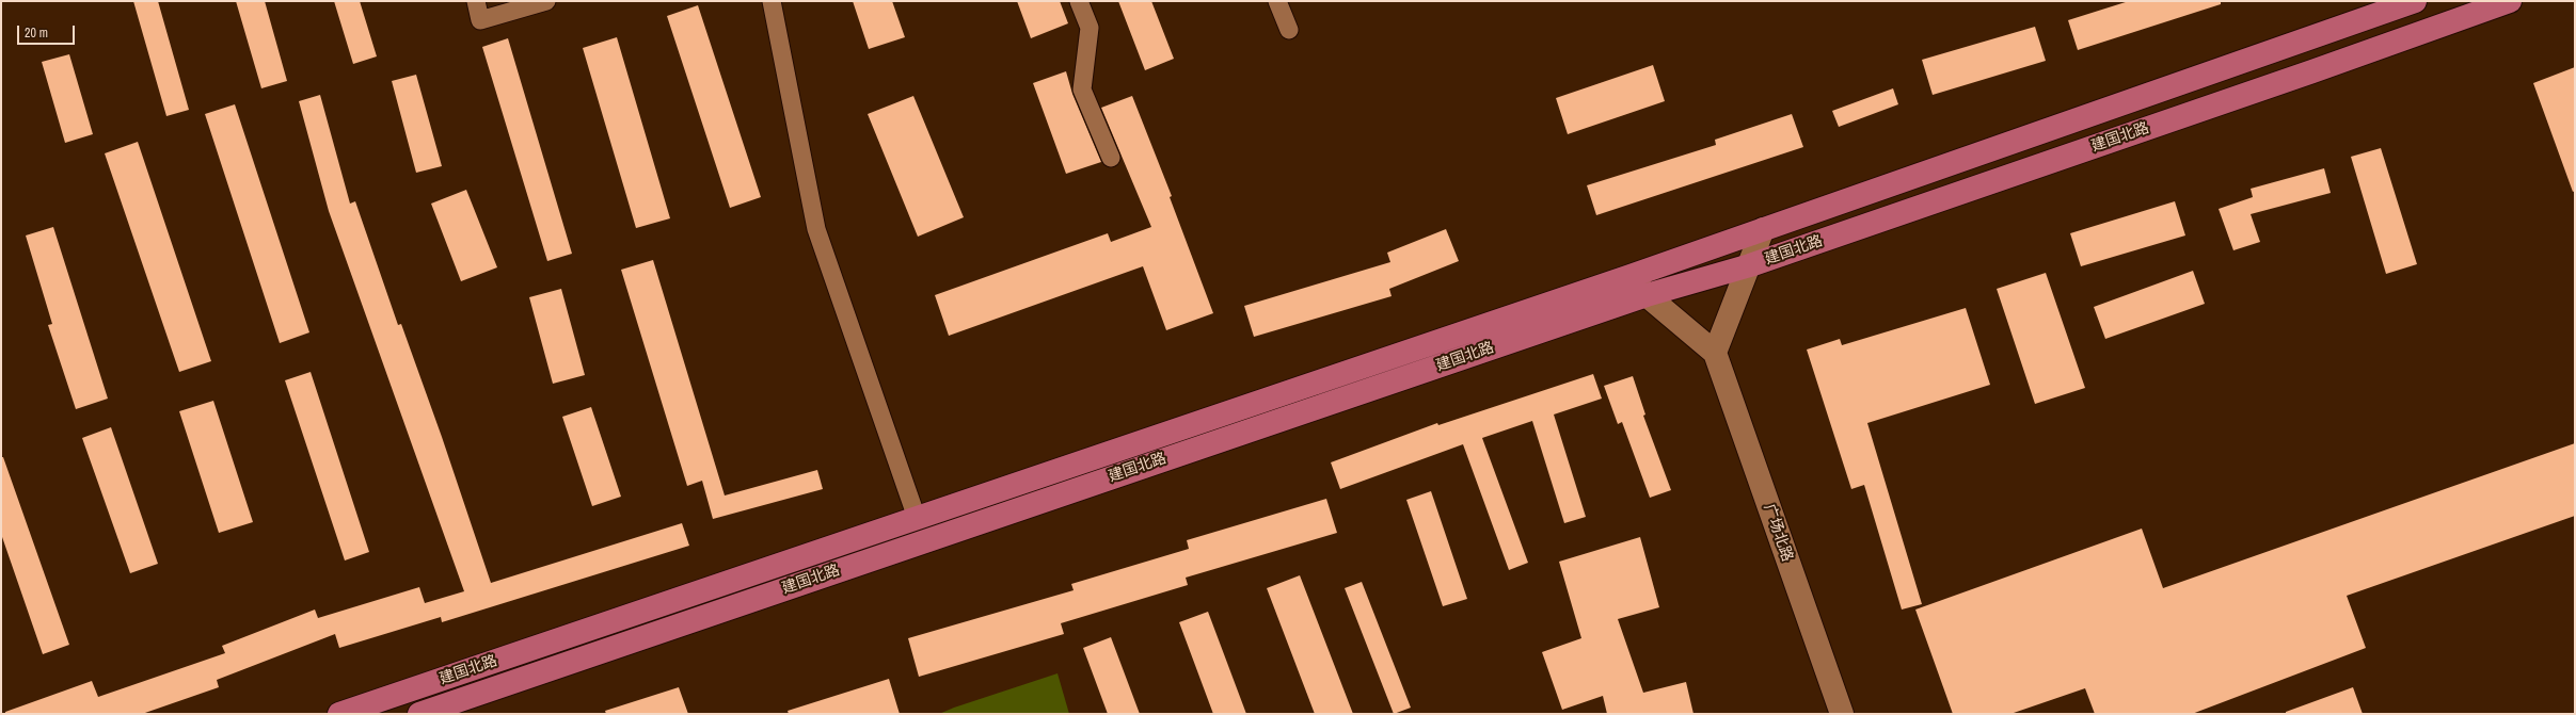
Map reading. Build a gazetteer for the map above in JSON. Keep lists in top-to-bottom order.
{
  "streets": {
    "main road": ["建国北路", "广场北路"]
  },
  "scale_bar": "20 m"
}
